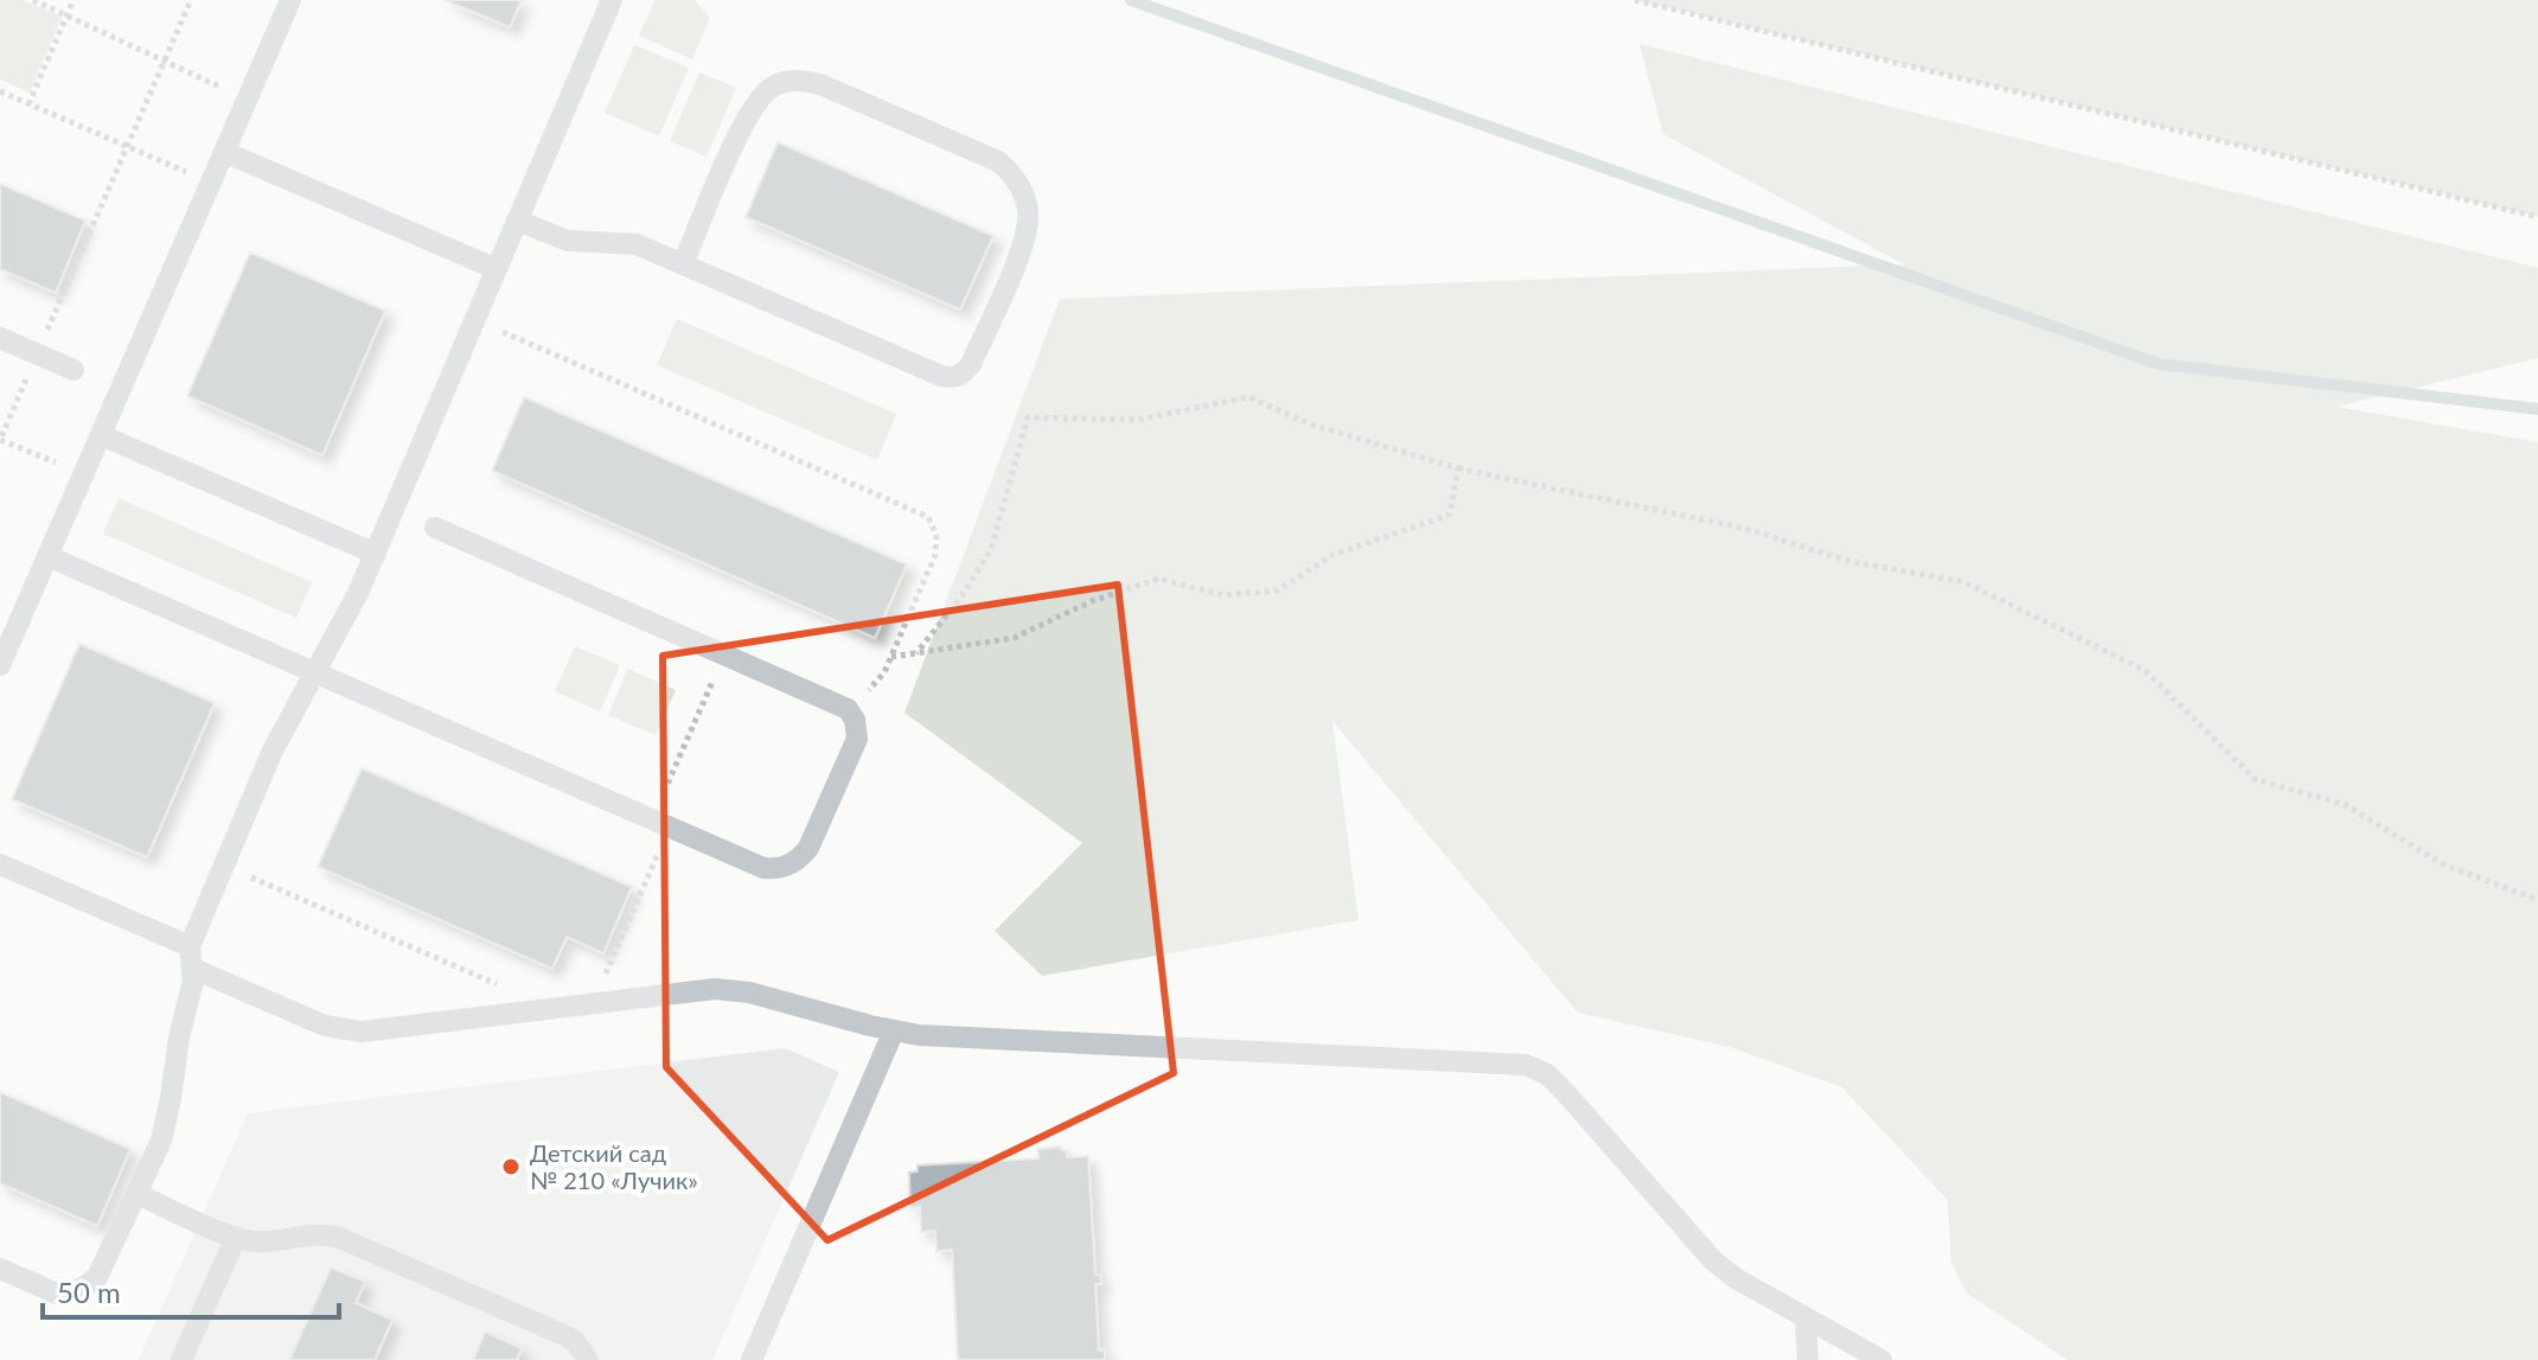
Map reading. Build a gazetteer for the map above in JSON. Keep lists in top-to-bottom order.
{
  "places": ["Детский сад № 210 «Лучик»"],
  "scale_bar": "50 m"
}
